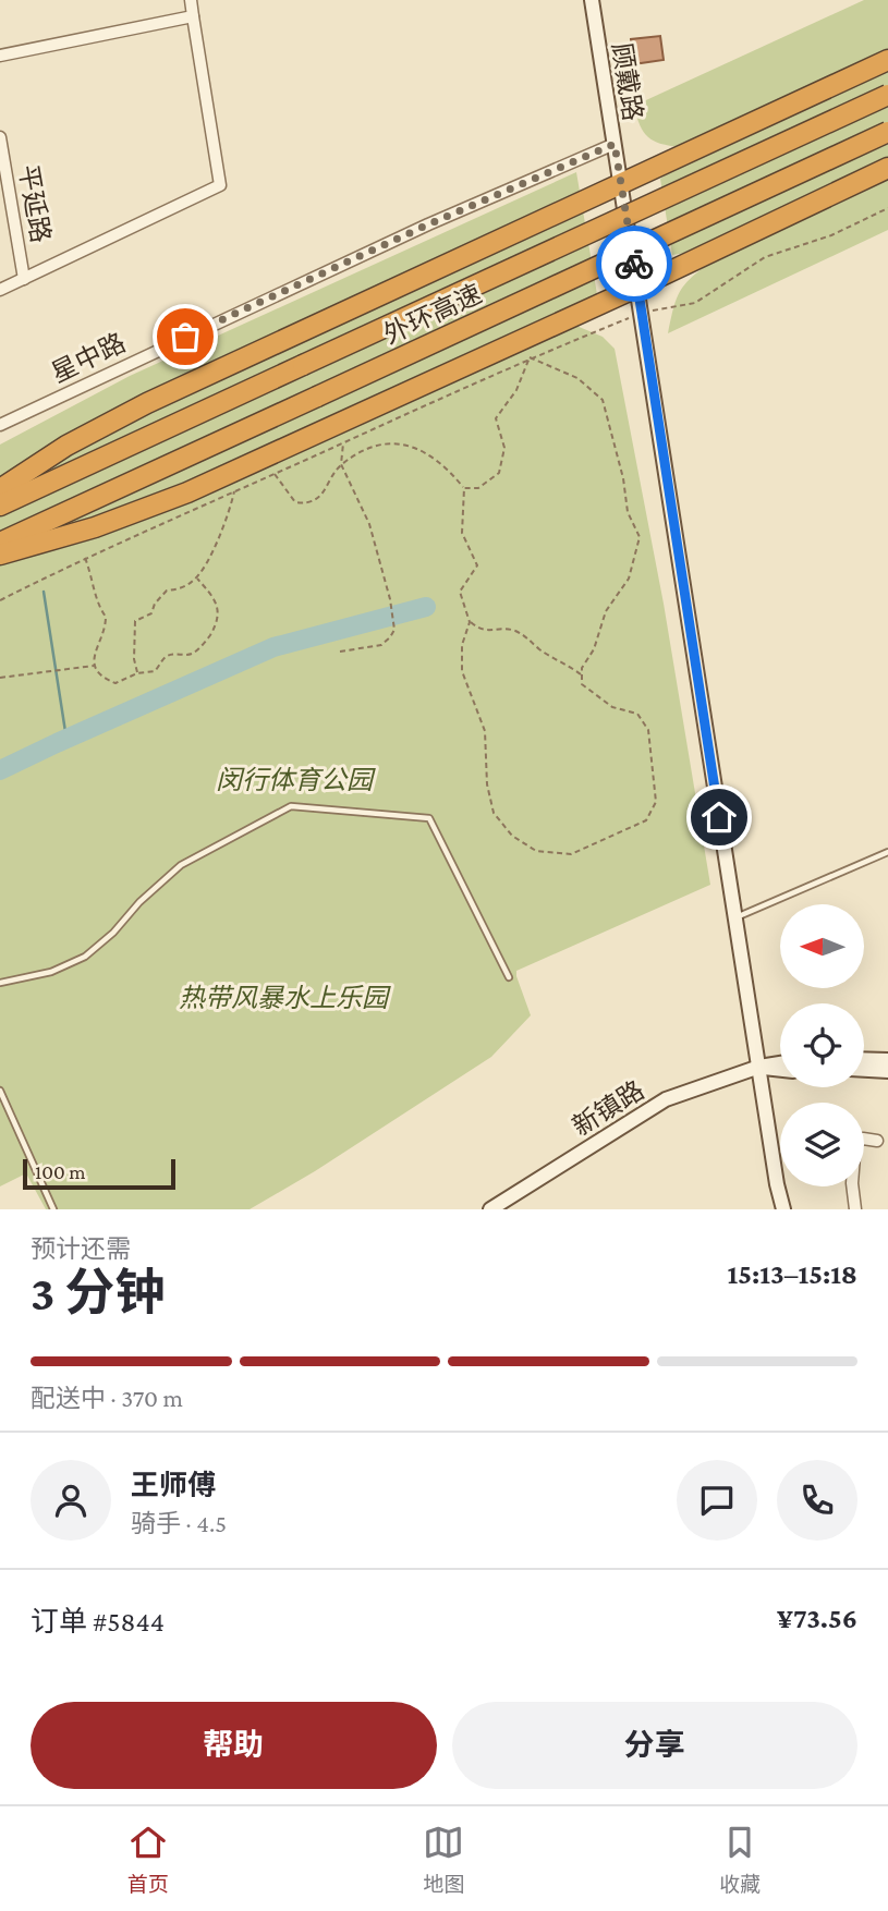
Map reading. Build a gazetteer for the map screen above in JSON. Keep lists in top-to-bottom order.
{
  "streets": {
    "highway": ["外环高速"],
    "main road": ["顾戴路", "新镇路"],
    "street": ["平延路", "星中路"]
  },
  "crossings": [
    ["顾戴路", "星中路"],
    ["顾戴路", "新镇路"]
  ],
  "parks": ["闵行体育公园", "热带风暴水上乐园"],
  "scale_bar": "100 m",
  "north": "left",
  "page": {
    "scale": "100 m",
    "heading": ["3 分钟", "预计还需", "15:13–15:18"],
    "panel": [
      "王师傅",
      "骑手 · 4.5",
      "订单 #5844",
      "¥73.56"
    ],
    "bar": "配送中 · 370 m",
    "buttons": ["帮助", "分享"],
    "tabs": ["首页", "地图", "收藏"]
  }
}
